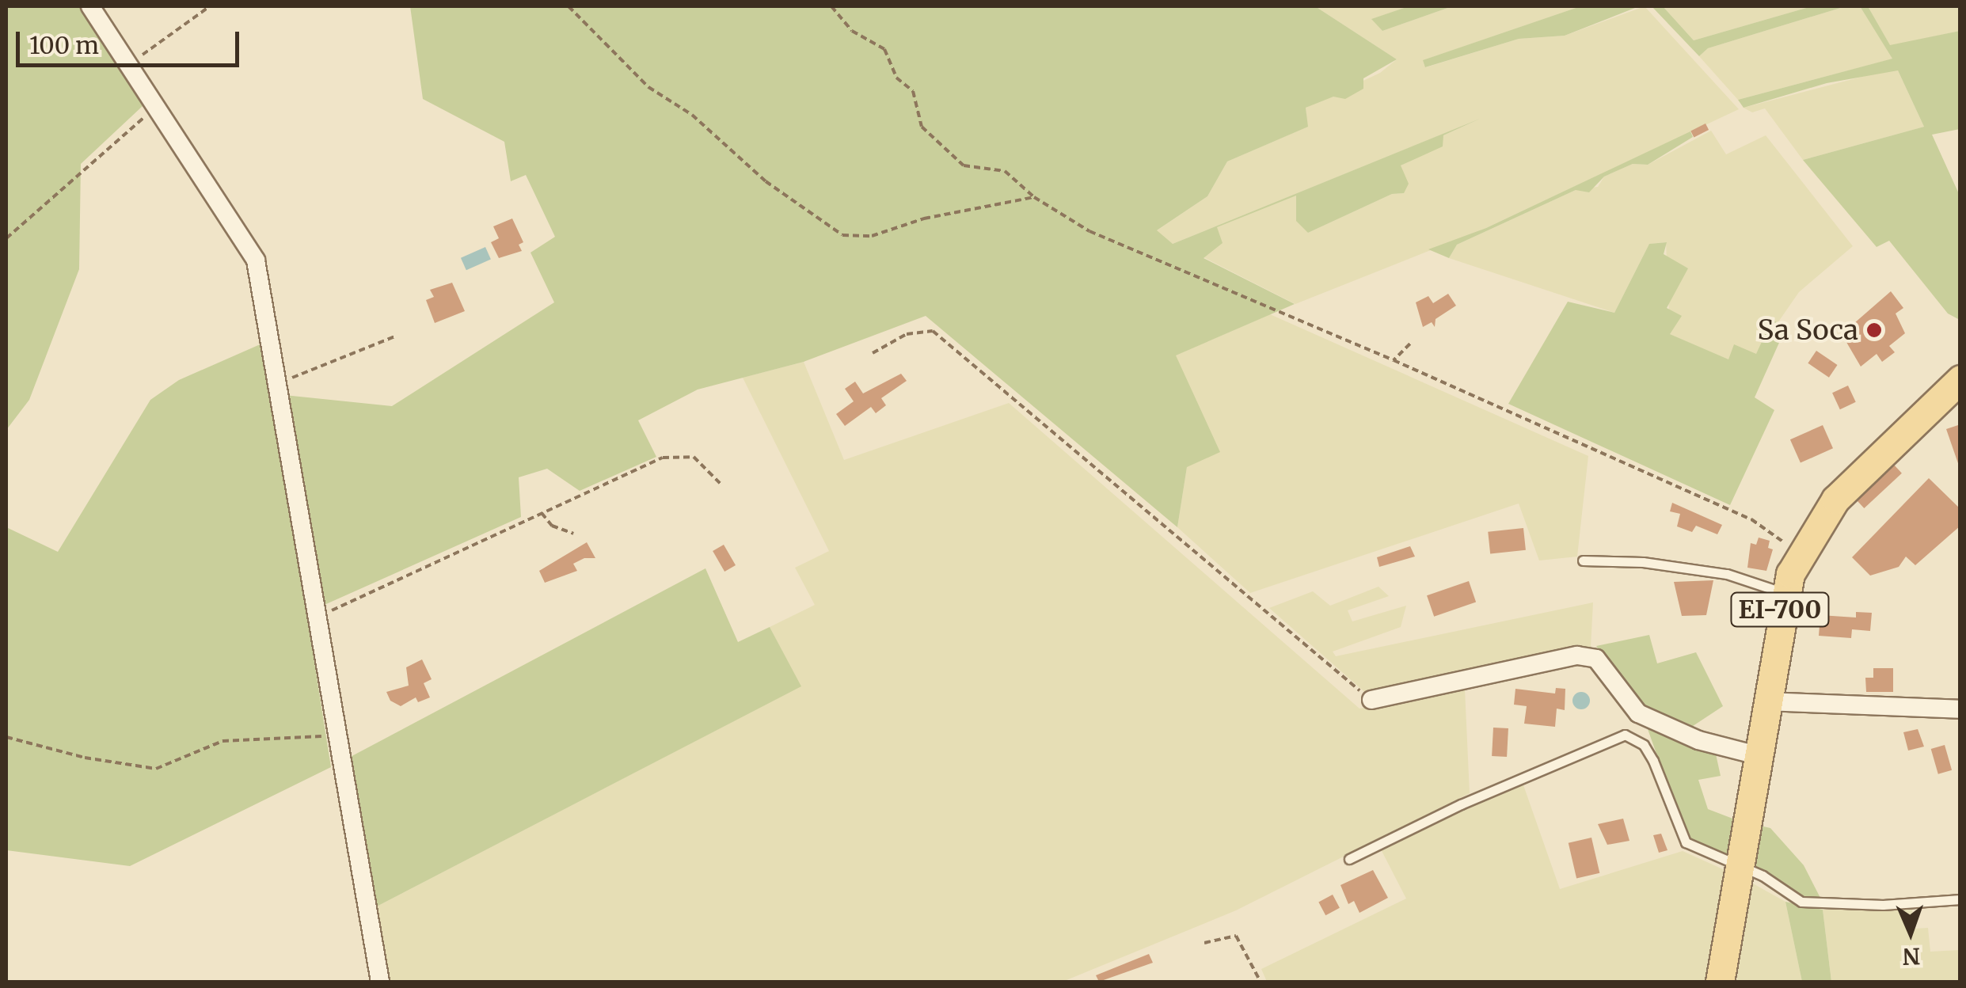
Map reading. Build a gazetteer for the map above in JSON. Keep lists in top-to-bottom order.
{
  "streets": {
    "main road": ["EI-700"]
  },
  "places": ["Sa Soca"],
  "scale_bar": "100 m",
  "north": "bottom"
}
